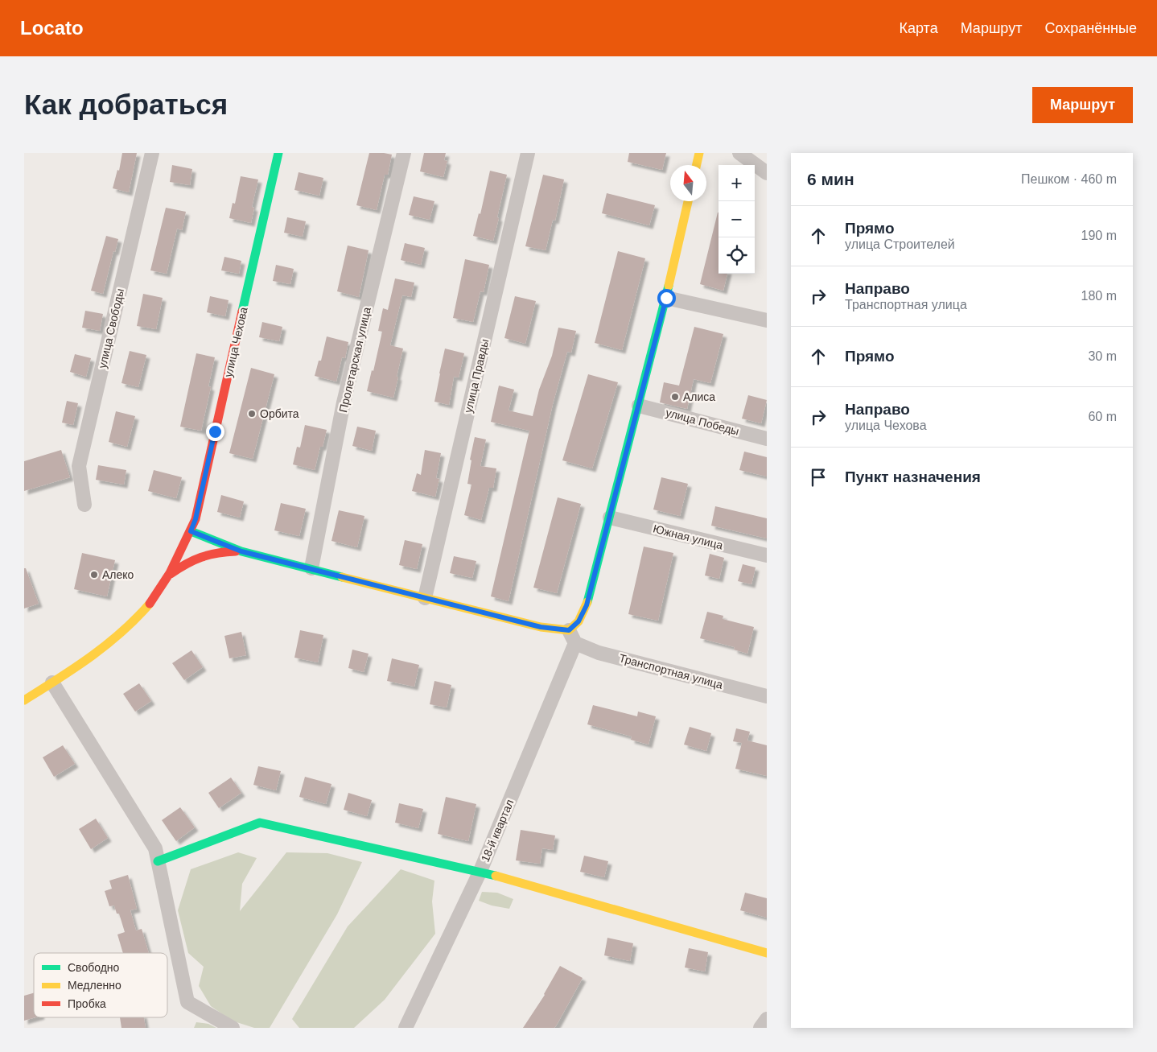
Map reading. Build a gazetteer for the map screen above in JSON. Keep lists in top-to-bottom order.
{
  "streets": {
    "street": [
      "улица Свободы",
      "улица Чехова",
      "Пролетарская улица",
      "улица Правды",
      "улица Победы",
      "Южная улица",
      "Транспортная улица",
      "18-й квартал"
    ]
  },
  "crossings": [
    ["Транспортная улица", "18-й квартал"]
  ],
  "places": ["Алиса", "Орбита", "Алеко"],
  "legend": ["Свободно", "Медленно", "Пробка"],
  "north": "top",
  "page": {
    "header": "Locato",
    "nav": ["Карта", "Маршрут", "Сохранённые"],
    "buttons": "Маршрут",
    "title": "Как добраться",
    "heading": ["6 мин", "Пешком · 460 m"],
    "map_buttons": ["+", "−"],
    "list": [
      ["Прямо", "улица Строителей", "190 m"],
      ["Направо", "Транспортная улица", "180 m"],
      ["Прямо", "30 m"],
      ["Направо", "улица Чехова", "60 m"],
      "Пункт назначения"
    ]
  }
}
